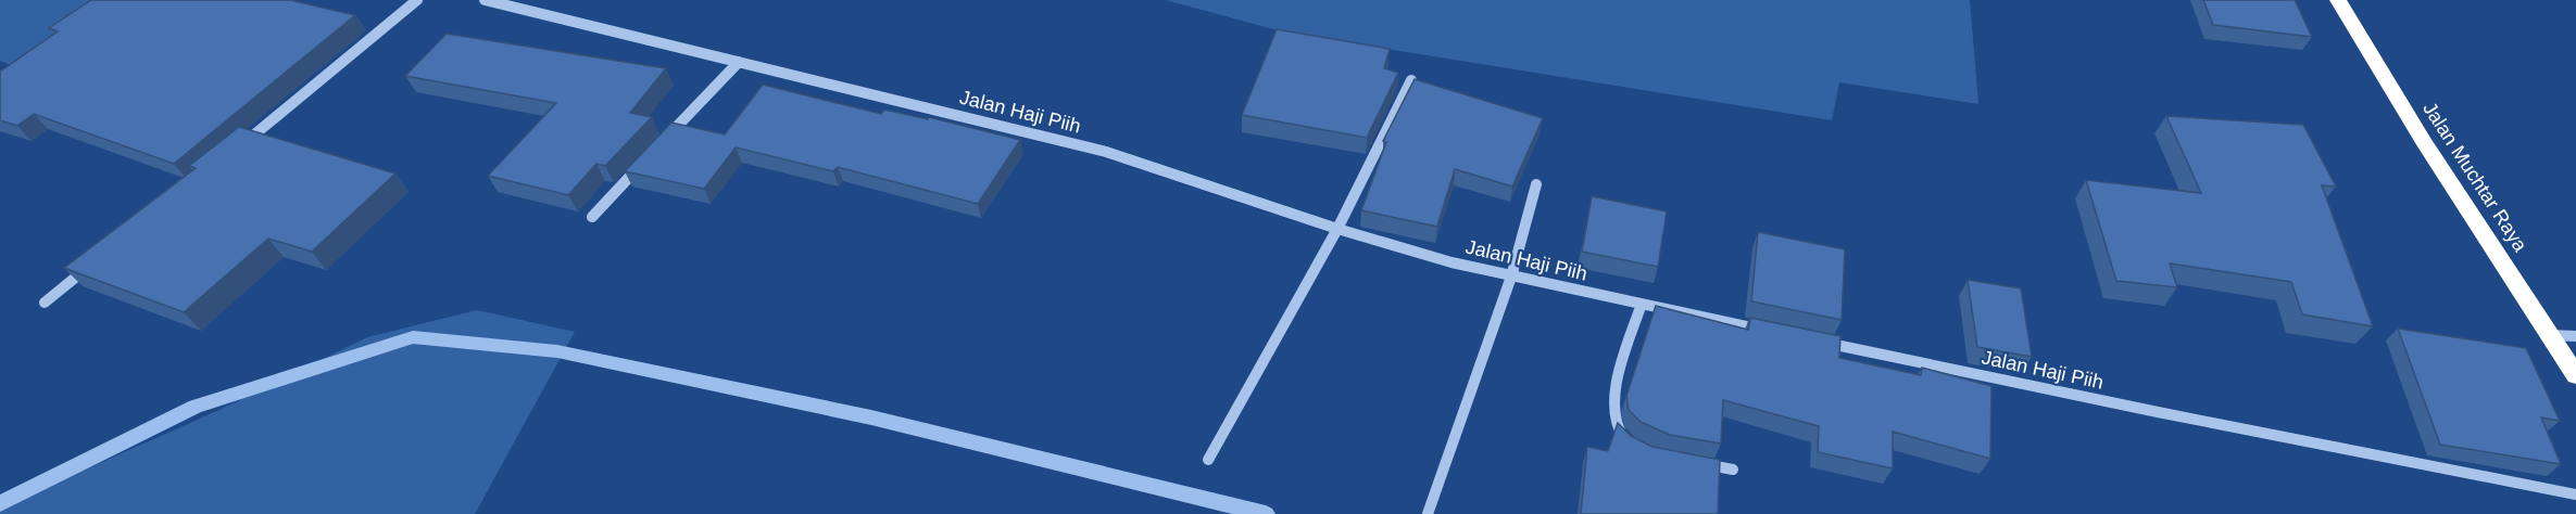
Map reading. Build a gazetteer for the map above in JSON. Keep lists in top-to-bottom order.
{
  "streets": {
    "highway": ["Jalan Muchtar Raya"],
    "street": ["Jalan Haji Piih"]
  }
}
